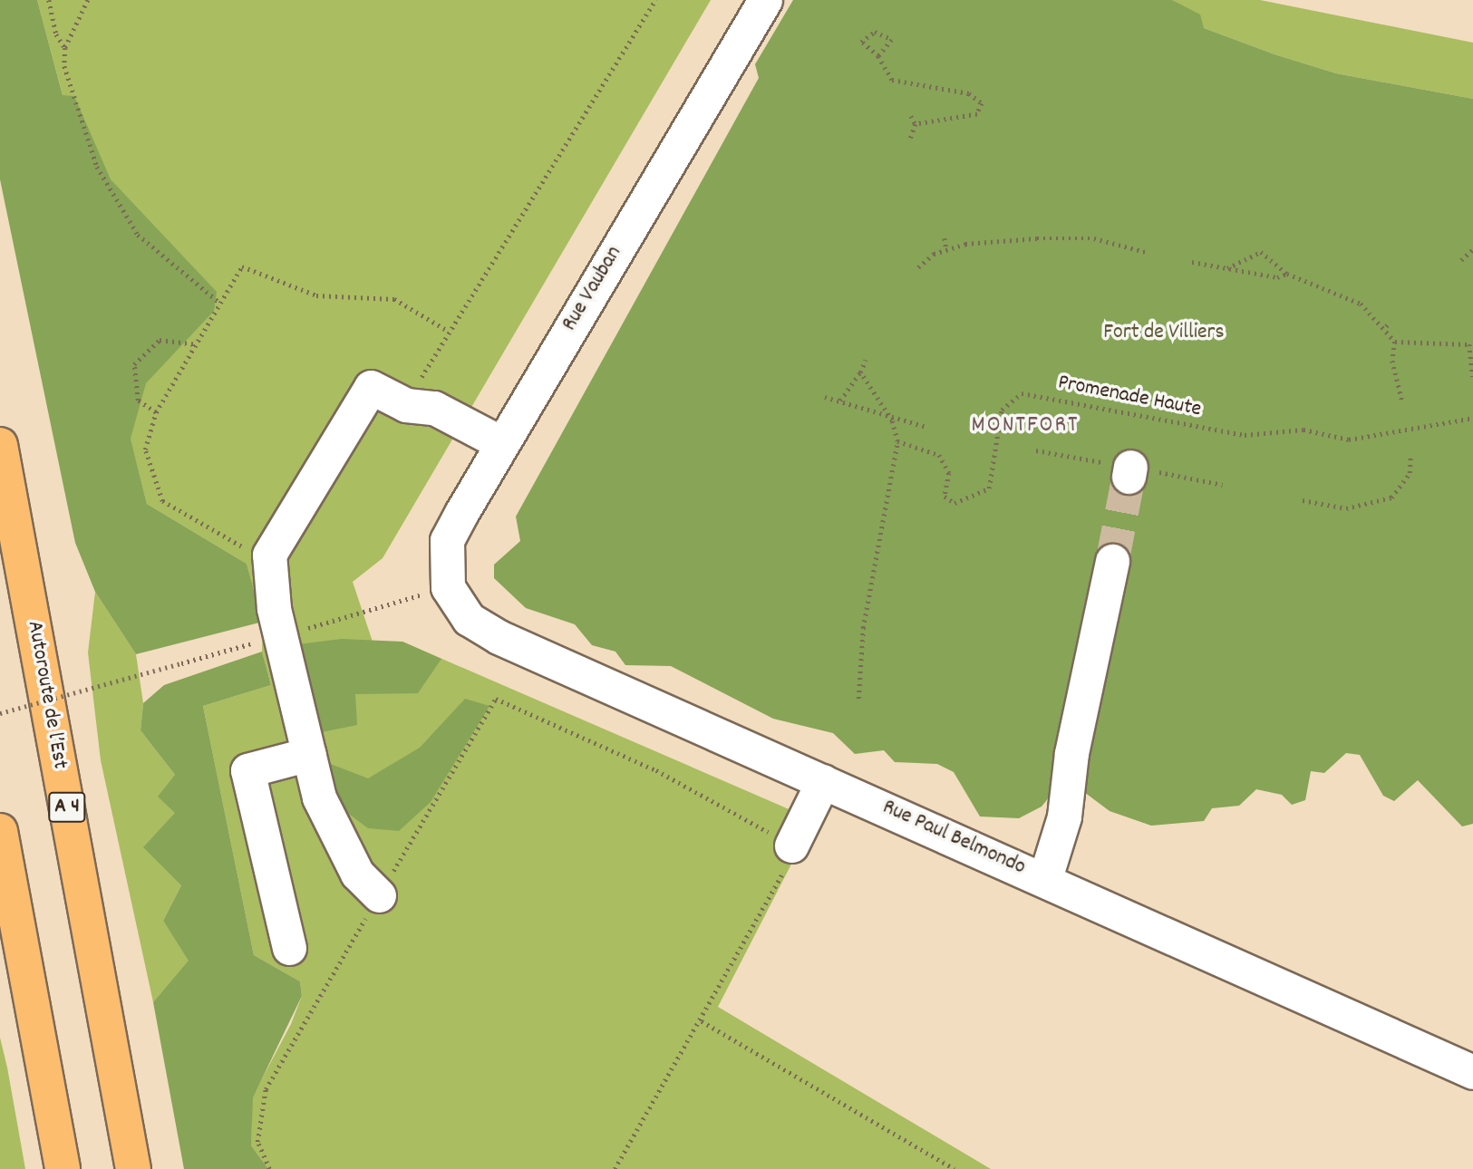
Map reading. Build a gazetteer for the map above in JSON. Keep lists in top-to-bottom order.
{
  "streets": {
    "highway": ["Autoroute de l’Est", "A 4"],
    "street": ["Rue Vauban", "Rue Paul Belmondo"],
    "path": ["Promenade Haute"]
  },
  "crossings": [
    ["Rue Vauban", "Rue Paul Belmondo"]
  ],
  "districts": ["MONTFORT"],
  "parks": ["Fort de Villiers"]
}
